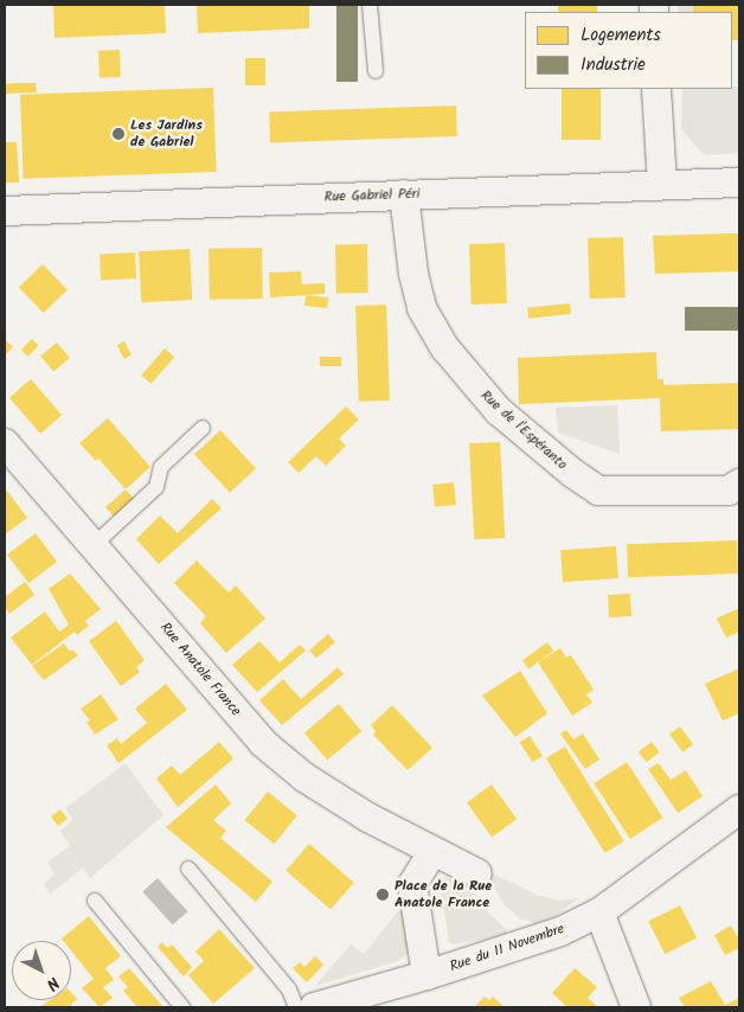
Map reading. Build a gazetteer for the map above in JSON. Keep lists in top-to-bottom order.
{
  "streets": {
    "street": [
      "Rue Gabriel Péri",
      "Rue de l'Espéranto",
      "Rue Anatole France",
      "Rue du 11 Novembre"
    ]
  },
  "crossings": [
    ["Rue Gabriel Péri", "Rue de l'Espéranto"]
  ],
  "places": ["Les Jardins de Gabriel", "Place de la Rue Anatole France"],
  "legend": ["Logements", "Industrie"],
  "north": "bottom right"
}
